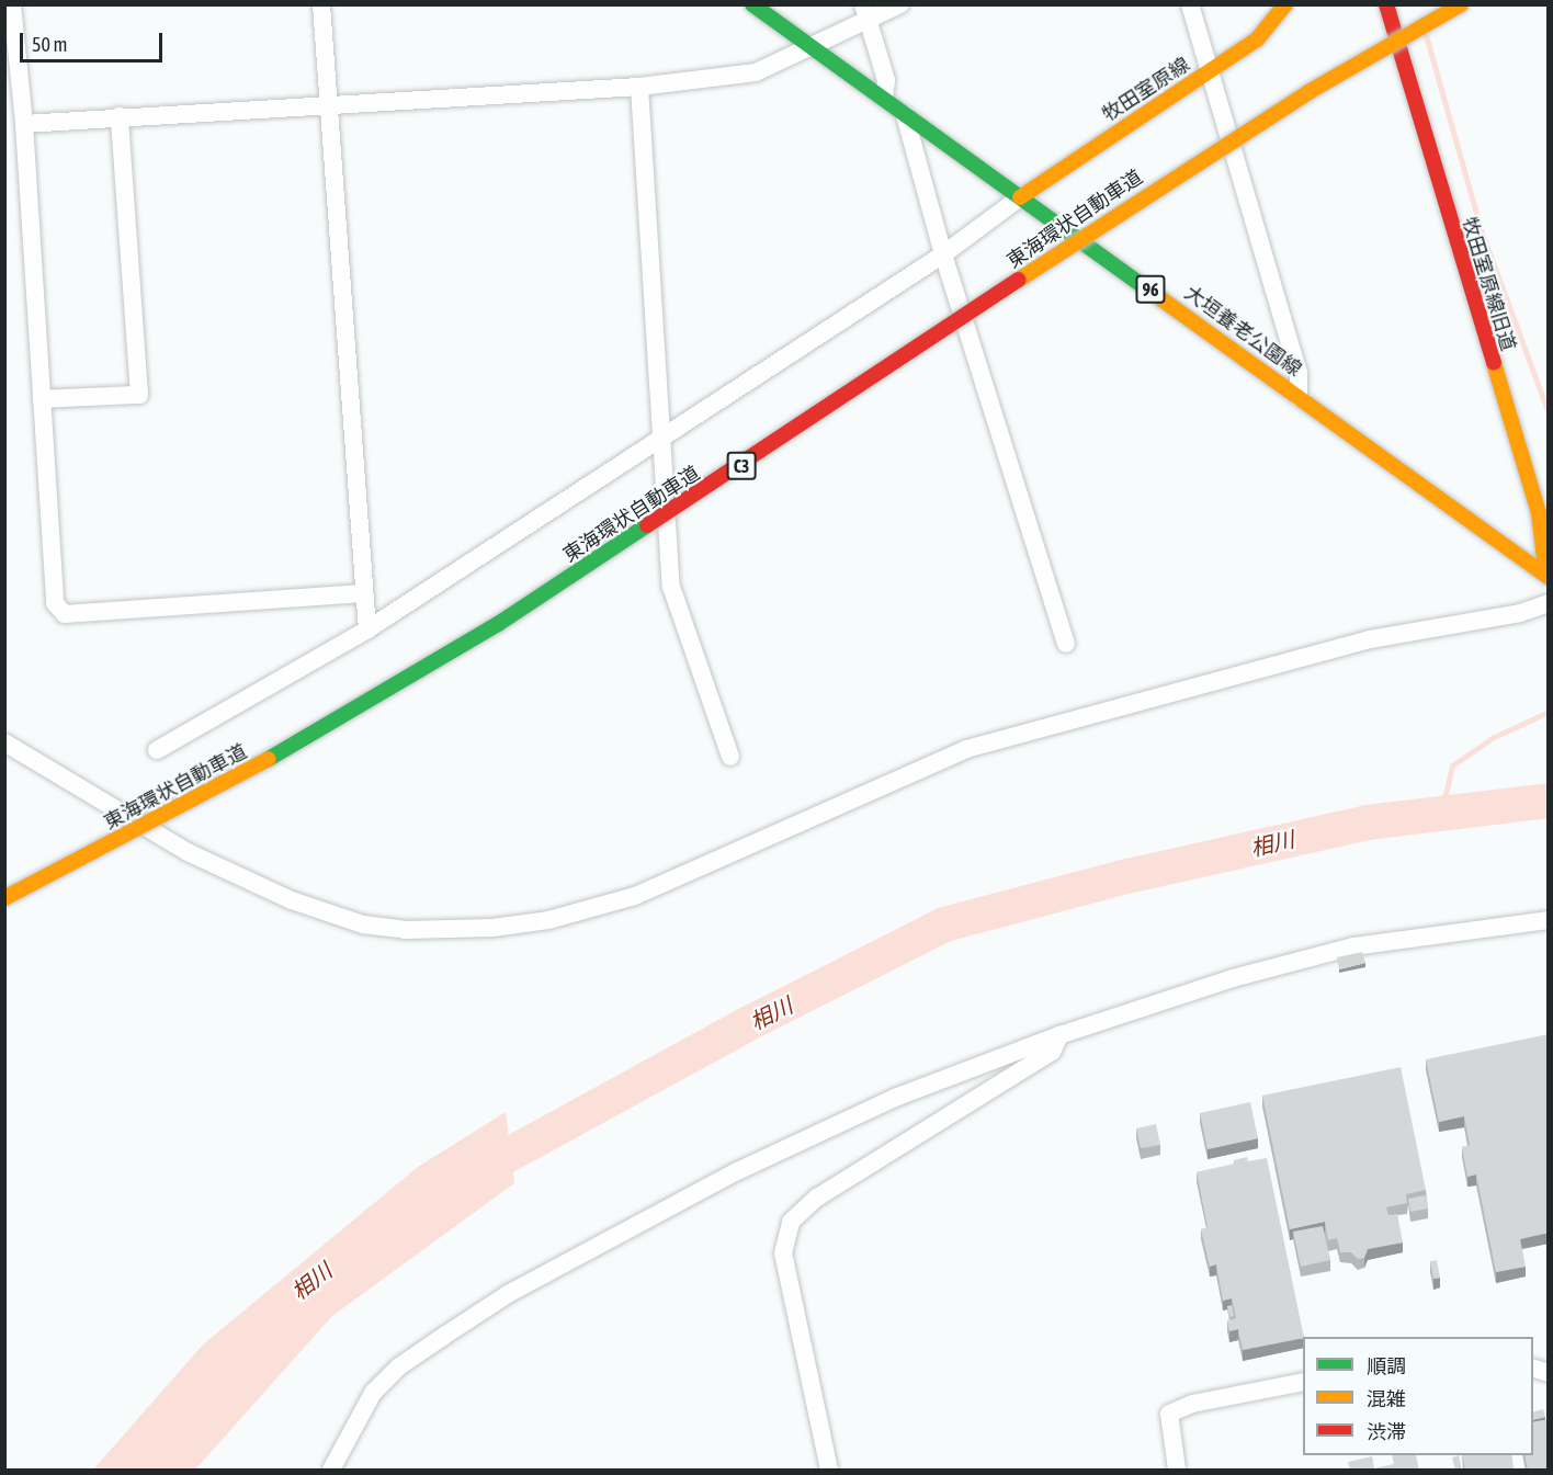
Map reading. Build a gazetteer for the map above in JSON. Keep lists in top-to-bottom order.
{
  "streets": {
    "main road": [
      "牧田室原線",
      "東海環状自動車道",
      "牧田室原線旧道",
      "96",
      "大垣養老公園線",
      "C3"
    ]
  },
  "crossings": [
    ["牧田室原線", "大垣養老公園線"],
    ["牧田室原線旧道", "大垣養老公園線"]
  ],
  "water": ["相川"],
  "legend": ["順調", "混雑", "渋滞"],
  "scale_bar": "50 m"
}
